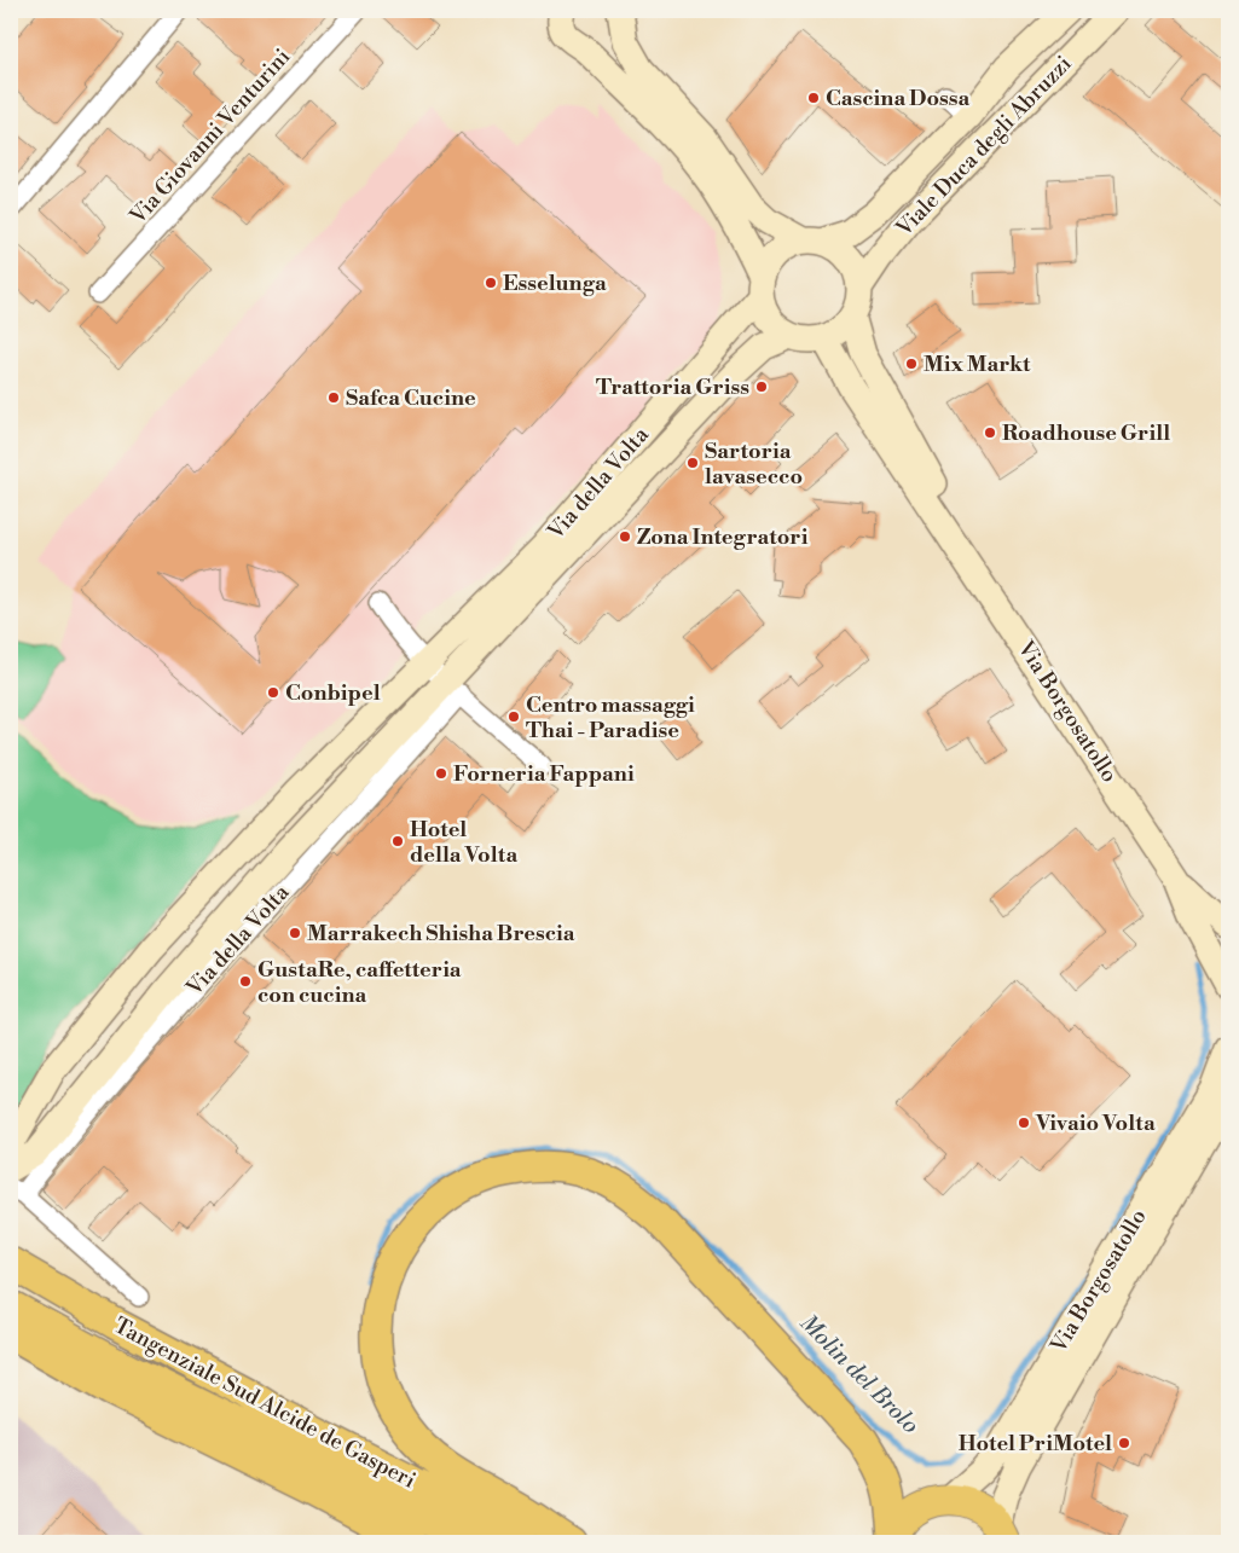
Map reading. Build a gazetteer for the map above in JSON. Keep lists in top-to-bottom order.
{
  "streets": {
    "highway": ["Tangenziale Sud Alcide de Gasperi"],
    "main road": ["Viale Duca degli Abruzzi", "Via della Volta", "Via Borgosatollo"],
    "street": ["Via Giovanni Venturini"]
  },
  "crossings": [
    ["Viale Duca degli Abruzzi", "Via della Volta"],
    ["Viale Duca degli Abruzzi", "Via Borgosatollo"],
    ["Via della Volta", "Via Borgosatollo"]
  ],
  "water": ["Molin del Brolo"],
  "places": [
    "Cascina Dossa",
    "Esselunga",
    "Mix Markt",
    "Trattoria Griss",
    "Safca Cucine",
    "Roadhouse Grill",
    "Sartoria lavasecco",
    "Zona Integratori",
    "Conbipel",
    "Centro massaggi Thai - Paradise",
    "Forneria Fappani",
    "Hotel della Volta",
    "Marrakech Shisha Brescia",
    "GustaRe, caffetteria con cucina",
    "Vivaio Volta",
    "Hotel PriMotel"
  ]
}
